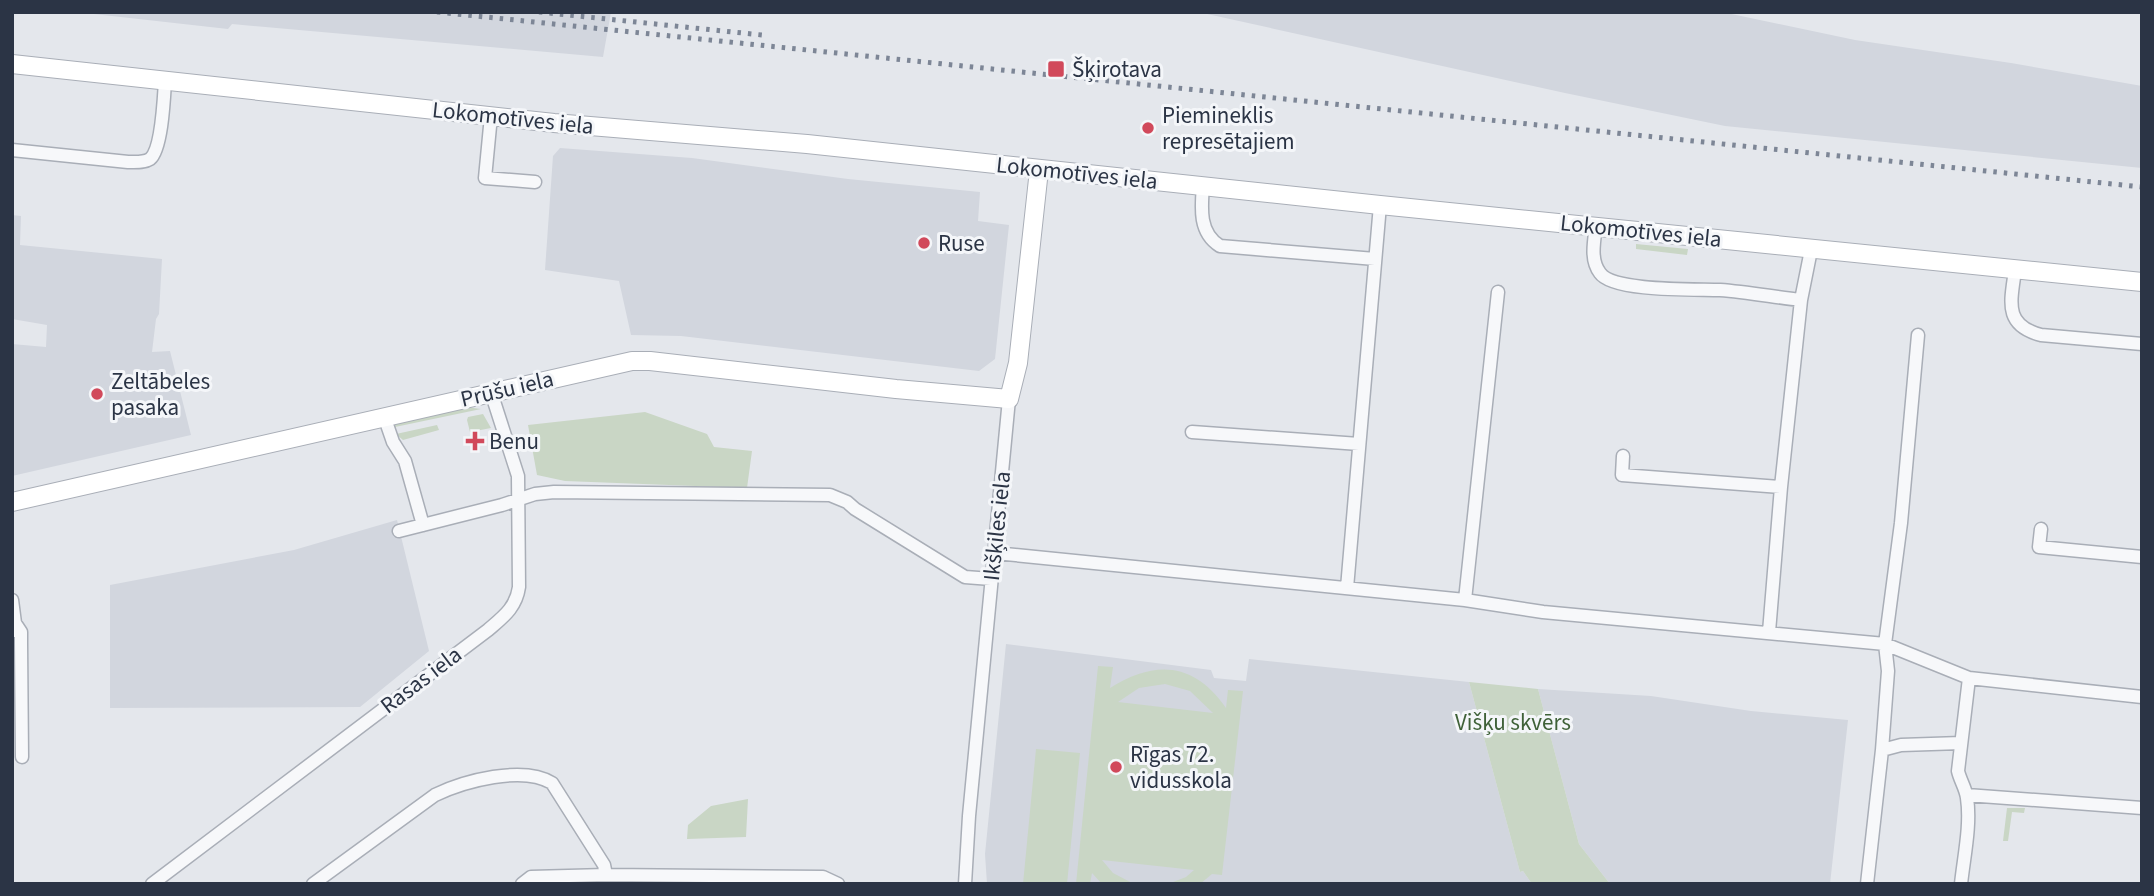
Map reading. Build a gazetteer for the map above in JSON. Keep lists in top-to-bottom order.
{
  "streets": {
    "street": [
      "Lokomotīves iela",
      "Prūšu iela",
      "Ikšķiles iela",
      "Rasas iela"
    ]
  },
  "crossings": [
    ["Lokomotīves iela", "Ikšķiles iela"],
    ["Prūšu iela", "Ikšķiles iela"],
    ["Prūšu iela", "Rasas iela"]
  ],
  "parks": ["Višķu skvērs"],
  "places": {
    "transit": ["Šķirotava"],
    "other": [
      "Piemineklis represētajiem",
      "Ruse",
      "Zeltābeles pasaka",
      "Rīgas 72. vidusskola"
    ],
    "health": ["Benu"]
  }
}
